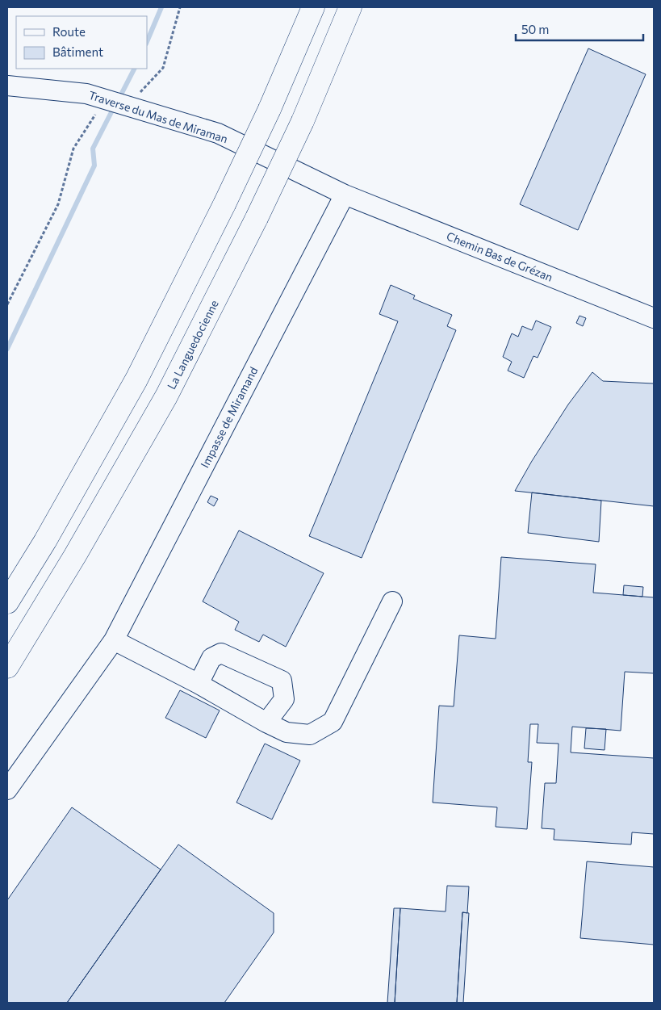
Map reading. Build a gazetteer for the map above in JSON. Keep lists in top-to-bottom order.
{
  "streets": {
    "highway": ["La Languedocienne"],
    "street": ["Traverse du Mas de Miraman", "Chemin Bas de Grézan", "Impasse de Miramand"]
  },
  "crossings": [
    ["Traverse du Mas de Miraman", "Chemin Bas de Grézan"],
    ["Traverse du Mas de Miraman", "Impasse de Miramand"],
    ["Chemin Bas de Grézan", "Impasse de Miramand"]
  ],
  "legend": ["Route", "Bâtiment"],
  "scale_bar": "50 m"
}
